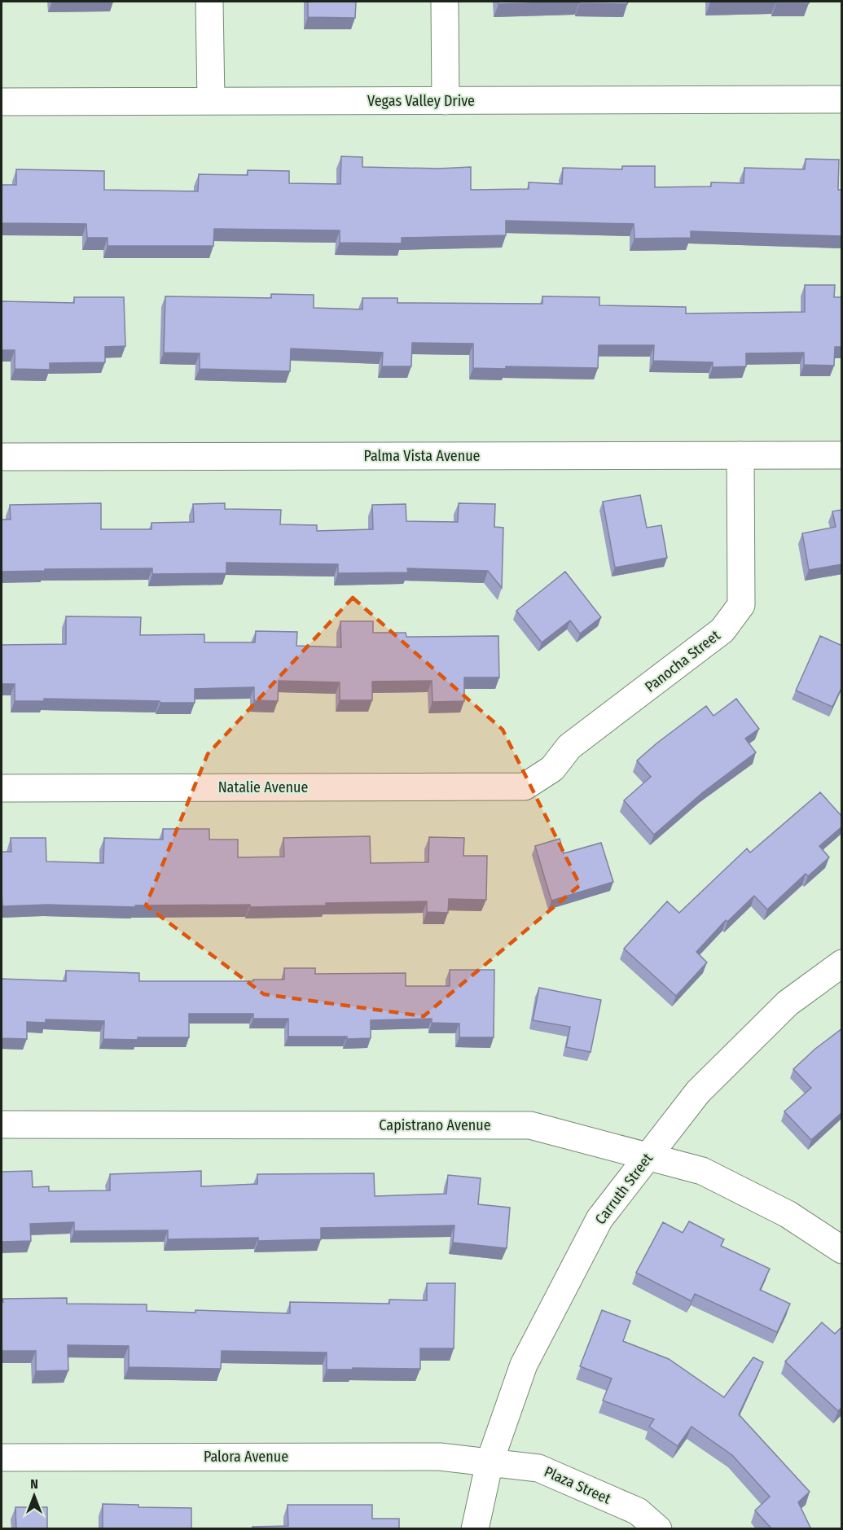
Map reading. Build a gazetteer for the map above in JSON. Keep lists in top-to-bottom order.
{
  "streets": {
    "street": [
      "Vegas Valley Drive",
      "Palma Vista Avenue",
      "Panocha Street",
      "Natalie Avenue",
      "Capistrano Avenue",
      "Carruth Street",
      "Palora Avenue",
      "Plaza Street"
    ]
  },
  "crossings": [
    ["Palma Vista Avenue", "Panocha Street"],
    ["Panocha Street", "Natalie Avenue"],
    ["Capistrano Avenue", "Carruth Street"],
    ["Carruth Street", "Palora Avenue"],
    ["Carruth Street", "Plaza Street"],
    ["Palora Avenue", "Plaza Street"]
  ],
  "north": "top"
}
